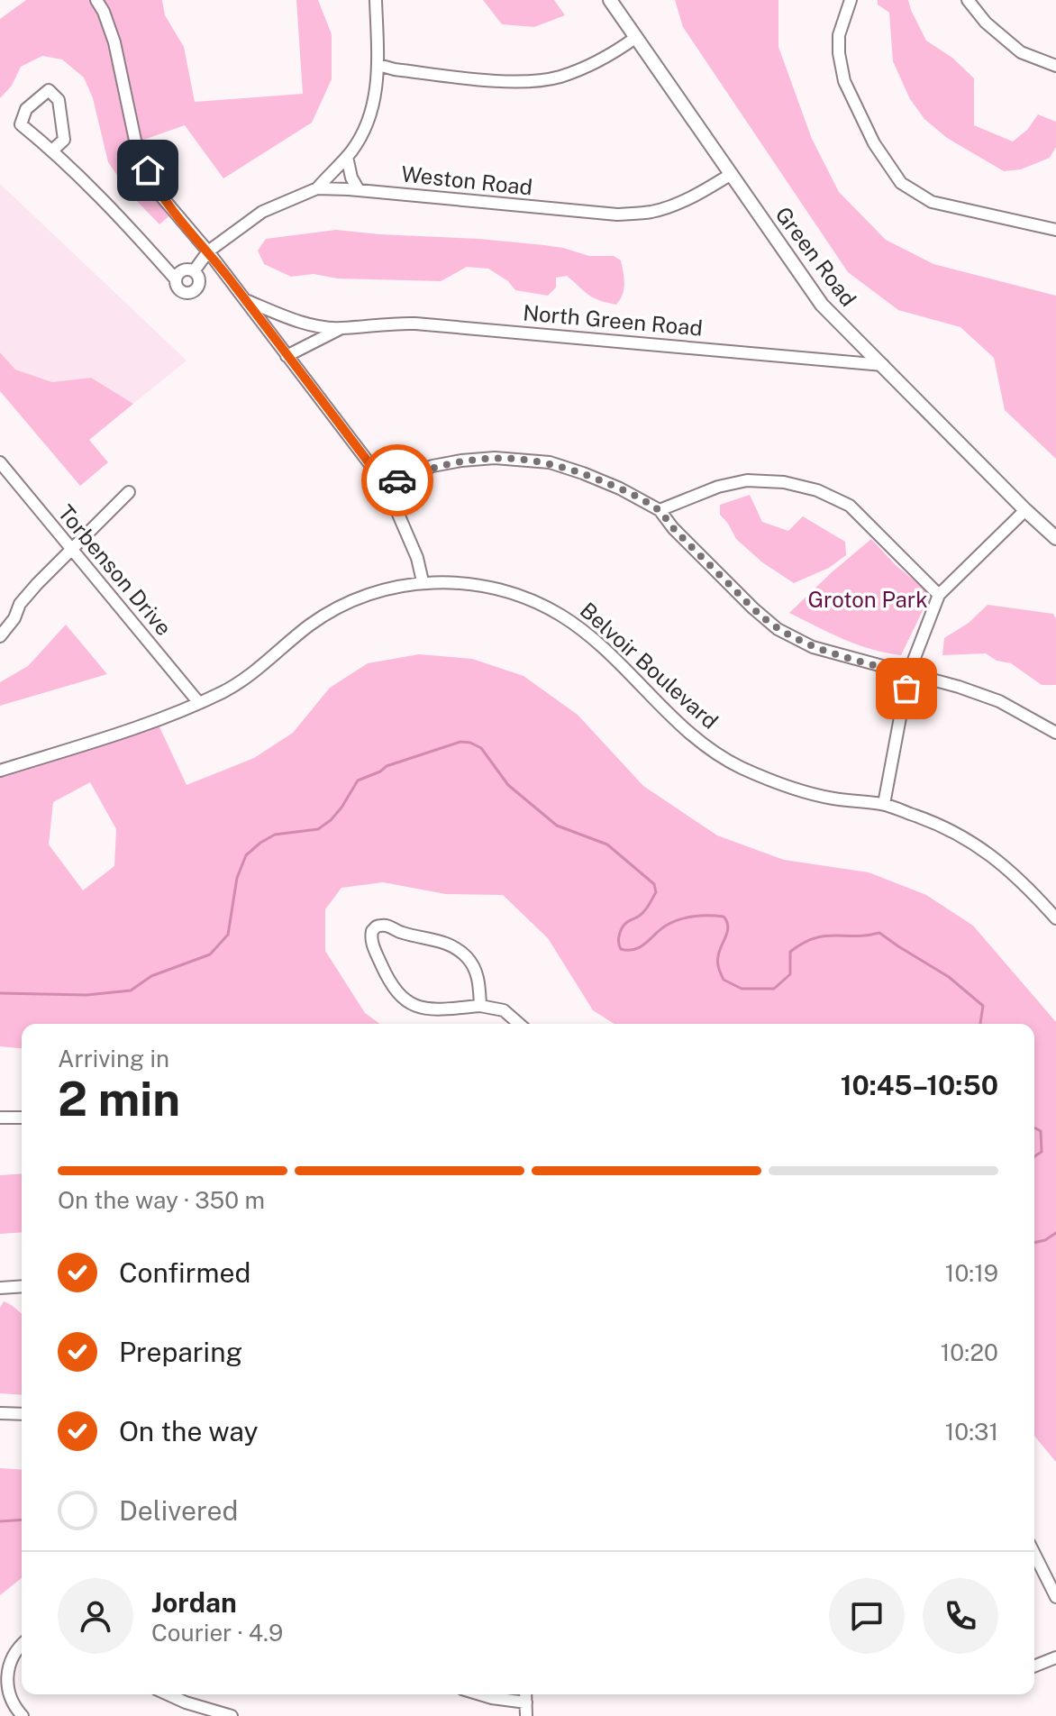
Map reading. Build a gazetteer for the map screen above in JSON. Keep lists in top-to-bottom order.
{
  "streets": {
    "main road": ["Green Road"],
    "street": [
      "Weston Road",
      "North Green Road",
      "Torbenson Drive",
      "Belvoir Boulevard"
    ]
  },
  "crossings": [
    ["Weston Road", "Green Road"],
    ["Green Road", "North Green Road"],
    ["Torbenson Drive", "Belvoir Boulevard"]
  ],
  "parks": ["Groton Park"],
  "page": {
    "heading": ["2 min", "Arriving in", "10:45–10:50"],
    "panel": ["Jordan", "Courier · 4.9"],
    "bar": "On the way · 350 m",
    "list": [
      ["Confirmed", "10:19"],
      ["Preparing", "10:20"],
      ["On the way", "10:31"],
      "Delivered"
    ]
  }
}
